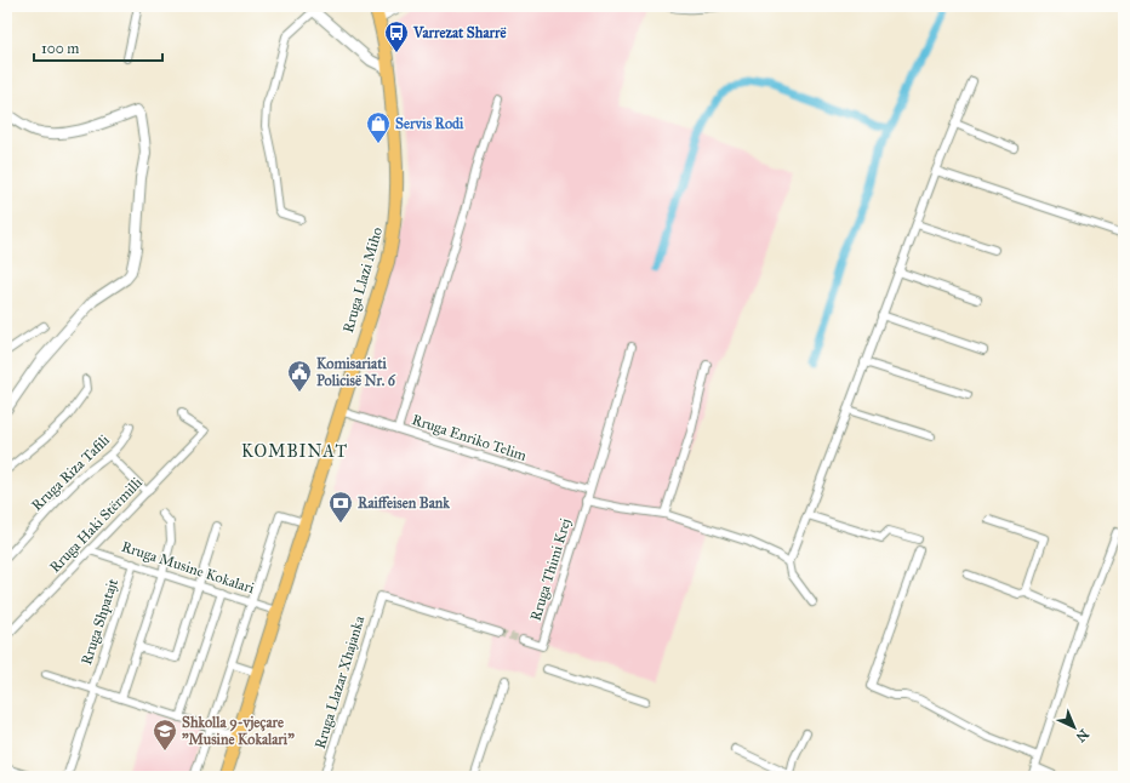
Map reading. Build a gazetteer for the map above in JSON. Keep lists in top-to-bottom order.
{
  "streets": {
    "main road": ["Rruga Llazi Miho"],
    "street": [
      "Rruga Enriko Telim",
      "Rruga Riza Tafili",
      "Rruga Haki Stërmilli",
      "Rruga Musine Kokalari",
      "Rruga Thimi Krej",
      "Rruga Shpatajt",
      "Rruga Llazar Xhajanka"
    ]
  },
  "crossings": [
    ["Rruga Llazi Miho", "Rruga Enriko Telim"],
    ["Rruga Llazi Miho", "Rruga Musine Kokalari"],
    ["Rruga Enriko Telim", "Rruga Thimi Krej"],
    ["Rruga Haki Stërmilli", "Rruga Musine Kokalari"],
    ["Rruga Musine Kokalari", "Rruga Shpatajt"]
  ],
  "districts": ["KOMBINAT"],
  "places": {
    "bus stop": ["Varrezat Sharrë"],
    "shop": ["Servis Rodi"],
    "public building": ["Komisariati Policisë Nr. 6"],
    "bank": ["Raiffeisen Bank"],
    "school or university": ["Shkolla 9-vjeçare \"Musine Kokalari\""]
  },
  "scale_bar": "100 m",
  "north": "bottom right"
}
